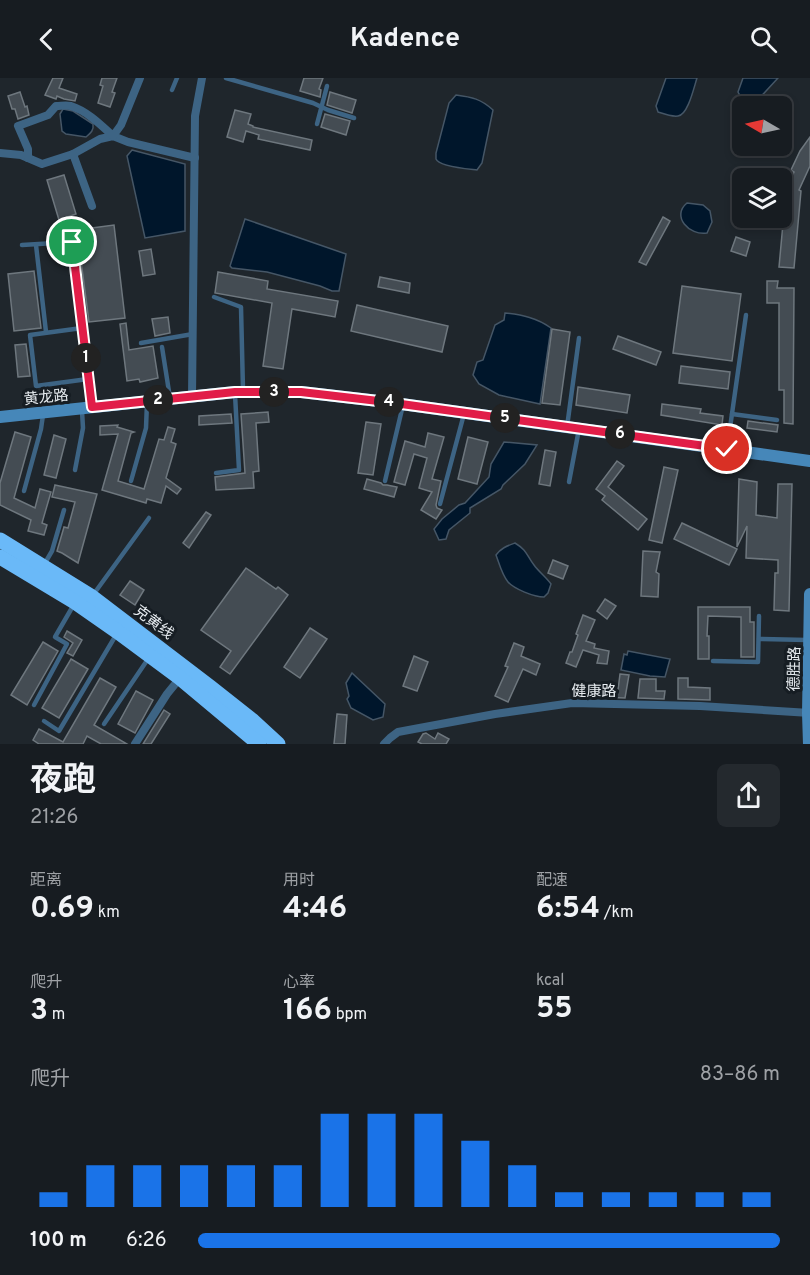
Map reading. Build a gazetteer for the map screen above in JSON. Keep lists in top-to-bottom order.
{
  "streets": {
    "highway": ["克黄线"],
    "main road": ["黄龙路", "德胜路"],
    "street": ["健康路"]
  },
  "crossings": [
    ["德胜路", "健康路"]
  ],
  "north": "left",
  "page": {
    "header": "Kadence",
    "pins": [
      "1",
      "3",
      "2",
      "4",
      "5",
      "6"
    ],
    "heading": ["夜跑", "21:26"],
    "stats": [
      ["距离", "0.69 km"],
      ["用时", "4:46"],
      ["配速", "6:54 /km"],
      ["爬升", "3 m"],
      ["心率", "166 bpm"],
      ["kcal", "55"]
    ],
    "chart": ["爬升", "83–86 m"],
    "list": [
      {
        "name": "100 m",
        "note": "6:26"
      }
    ]
  }
}
